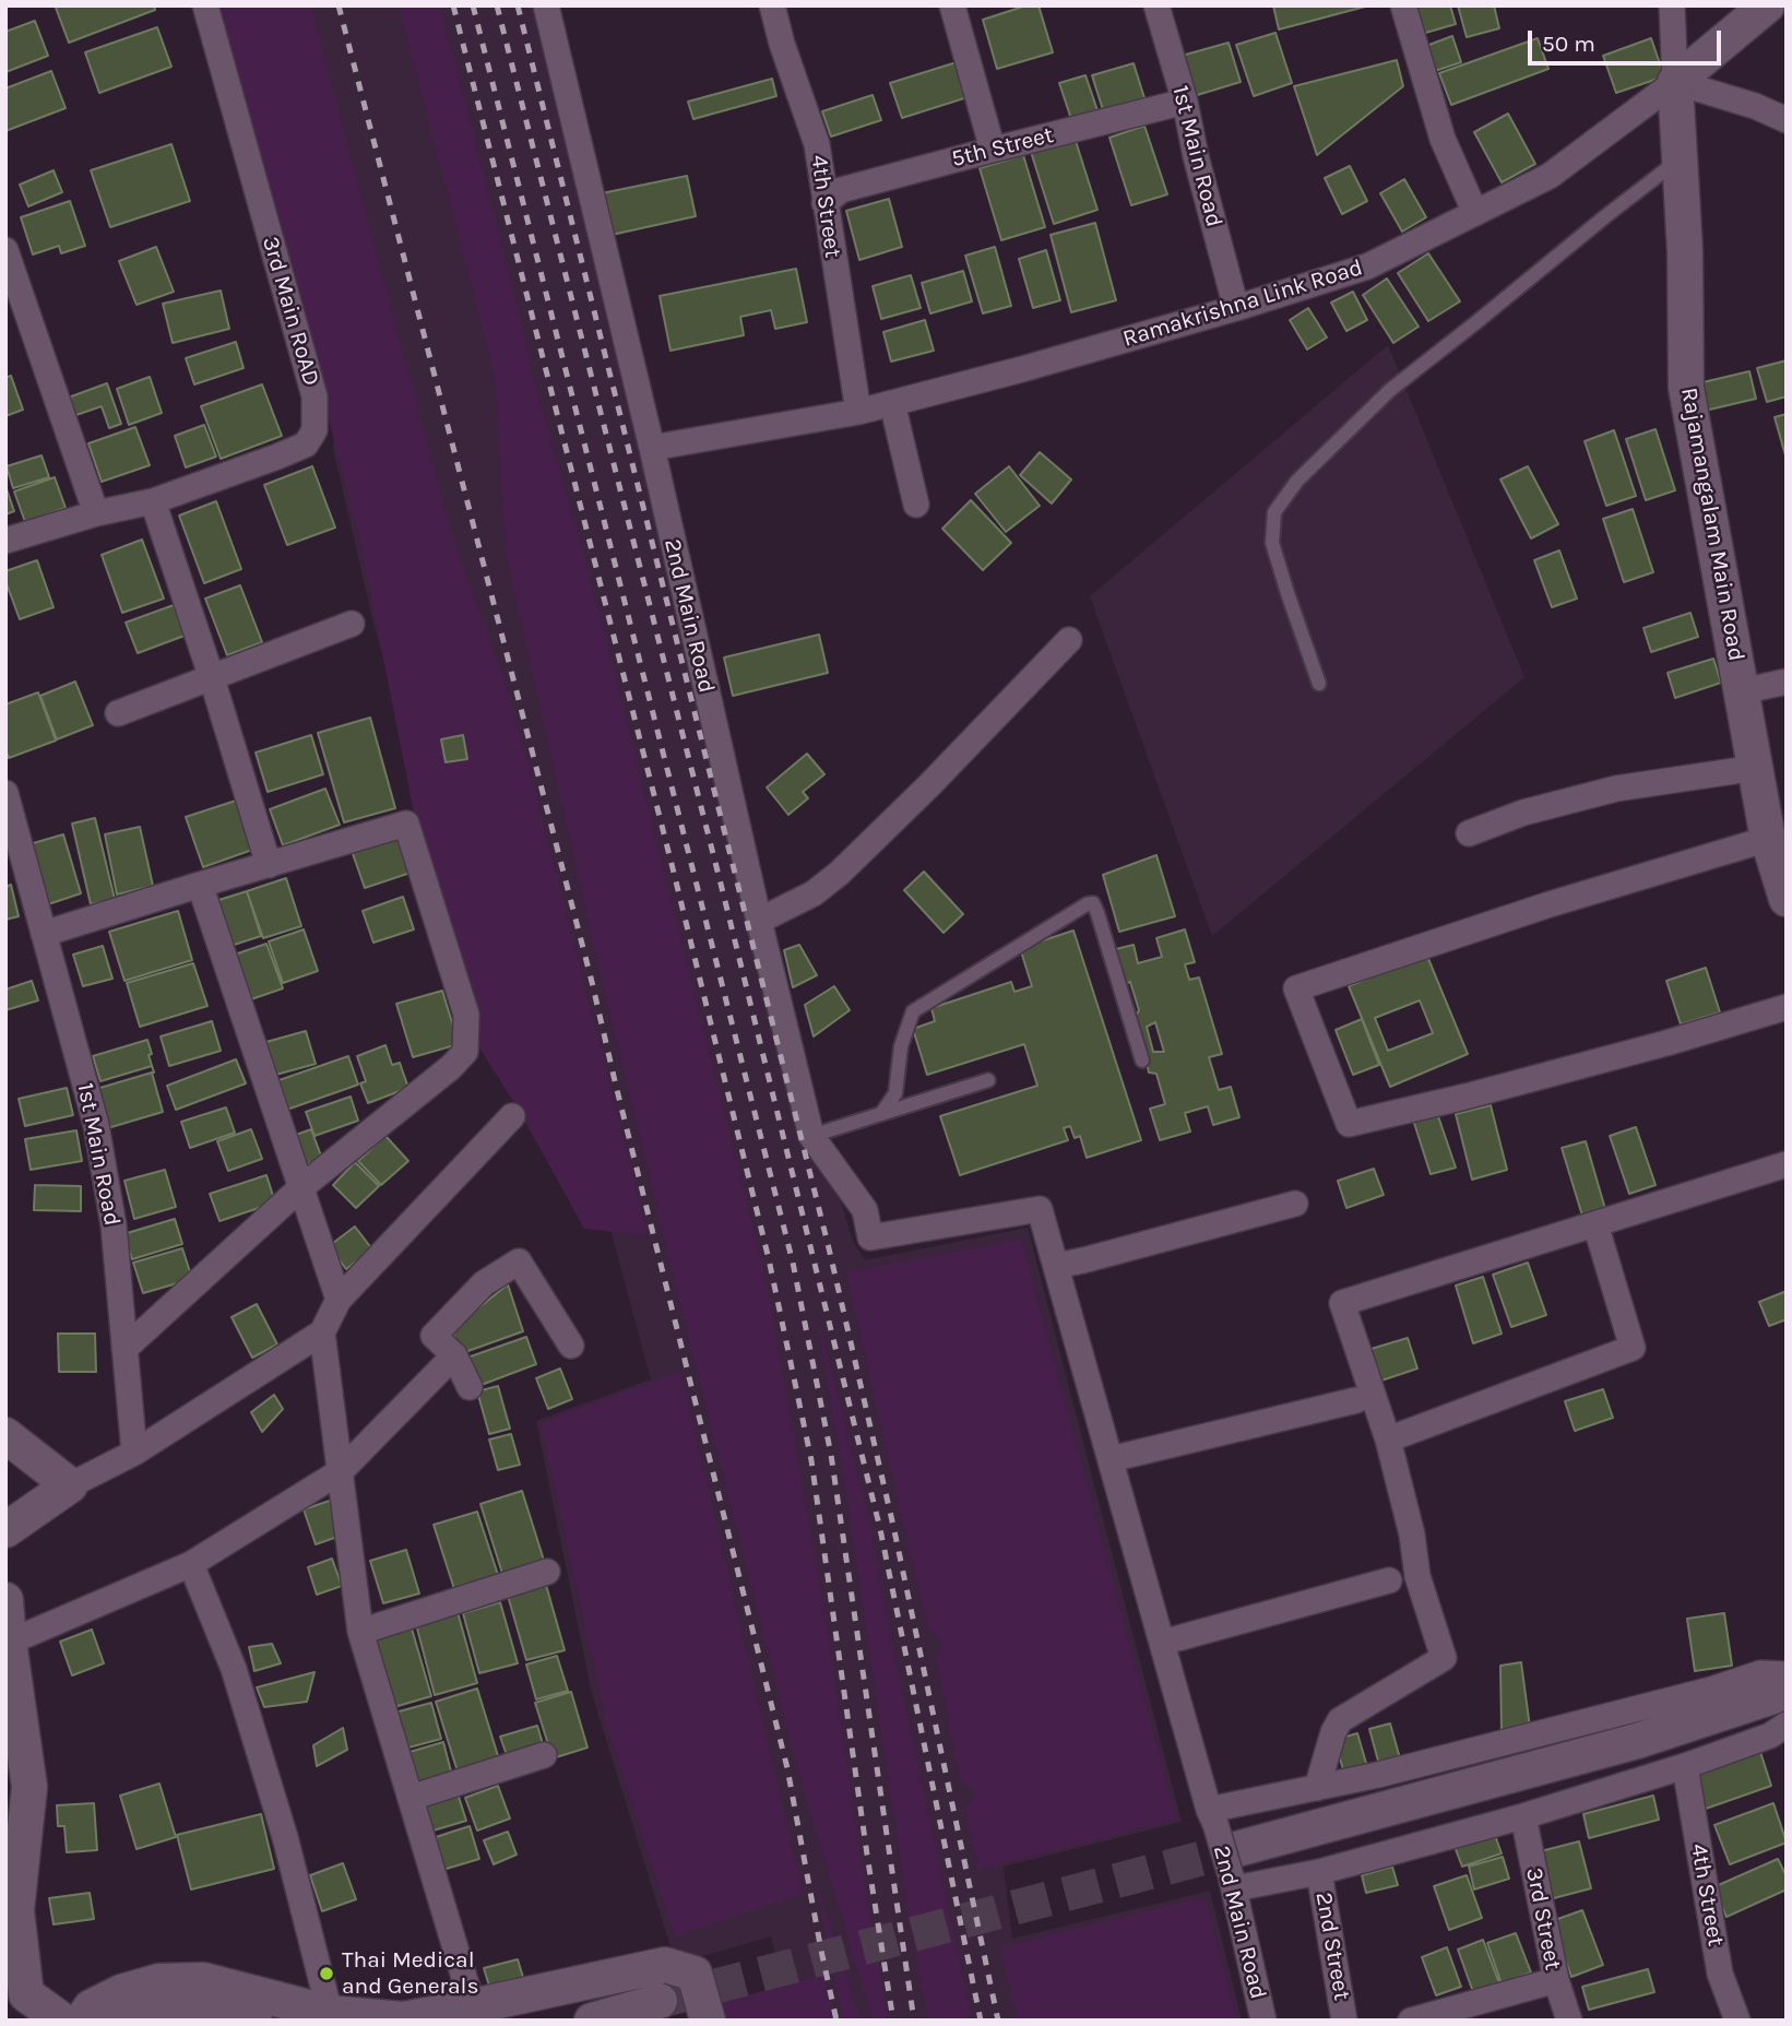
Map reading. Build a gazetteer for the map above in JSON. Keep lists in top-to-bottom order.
{
  "streets": {
    "street": [
      "5th Street",
      "1st Main Road",
      "4th Street",
      "Ramakrishna Link Road",
      "3rd Main RoAD",
      "Rajamangalam Main Road",
      "2nd Main Road",
      "3rd Street",
      "2nd Street"
    ]
  },
  "crossings": [
    ["5th Street", "1st Main Road"],
    ["5th Street", "4th Street"],
    ["1st Main Road", "Ramakrishna Link Road"],
    ["4th Street", "Ramakrishna Link Road"],
    ["Ramakrishna Link Road", "Rajamangalam Main Road"],
    ["Ramakrishna Link Road", "2nd Main Road"]
  ],
  "places": ["Thai Medical and Generals"],
  "scale_bar": "50 m"
}
